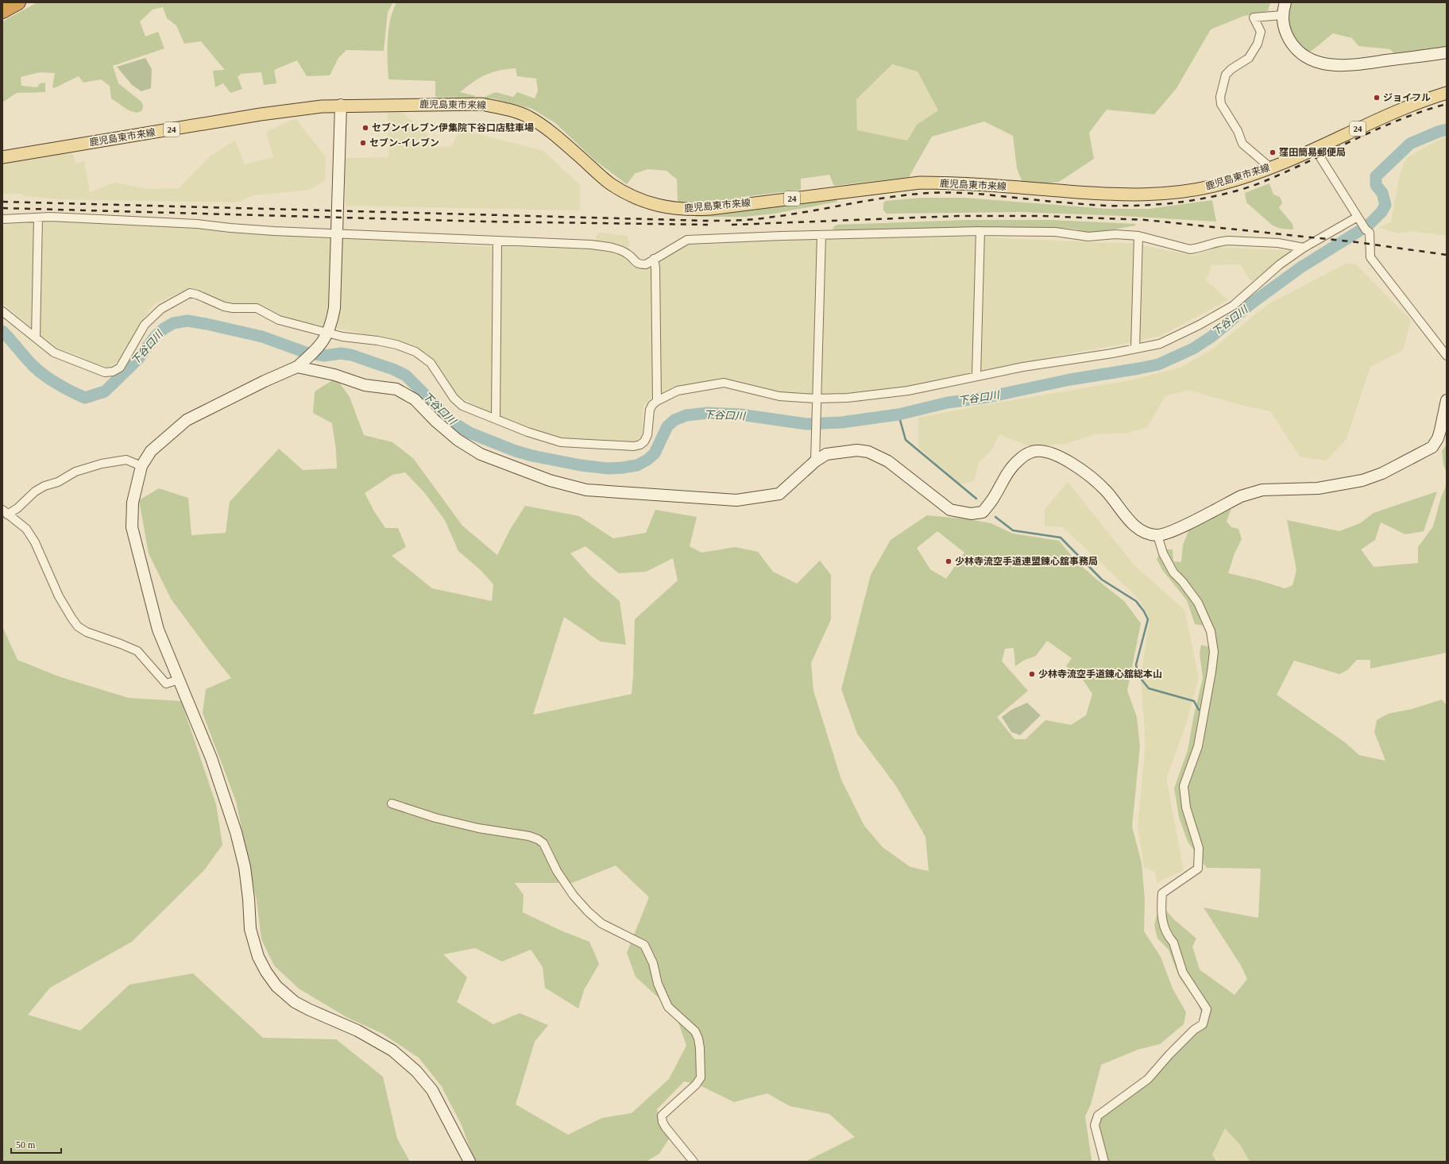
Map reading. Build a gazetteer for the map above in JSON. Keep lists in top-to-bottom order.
{
  "streets": {
    "main road": ["鹿児島東市来線", "24"]
  },
  "water": ["下谷口川"],
  "places": [
    "ジョイフル",
    "セブンイレブン伊集院下谷口店駐車場",
    "セブン-イレブン",
    "窪田簡易郵便局",
    "少林寺流空手道連盟錬心舘事務局",
    "少林寺流空手道錬心舘総本山"
  ],
  "scale_bar": "50 m"
}
